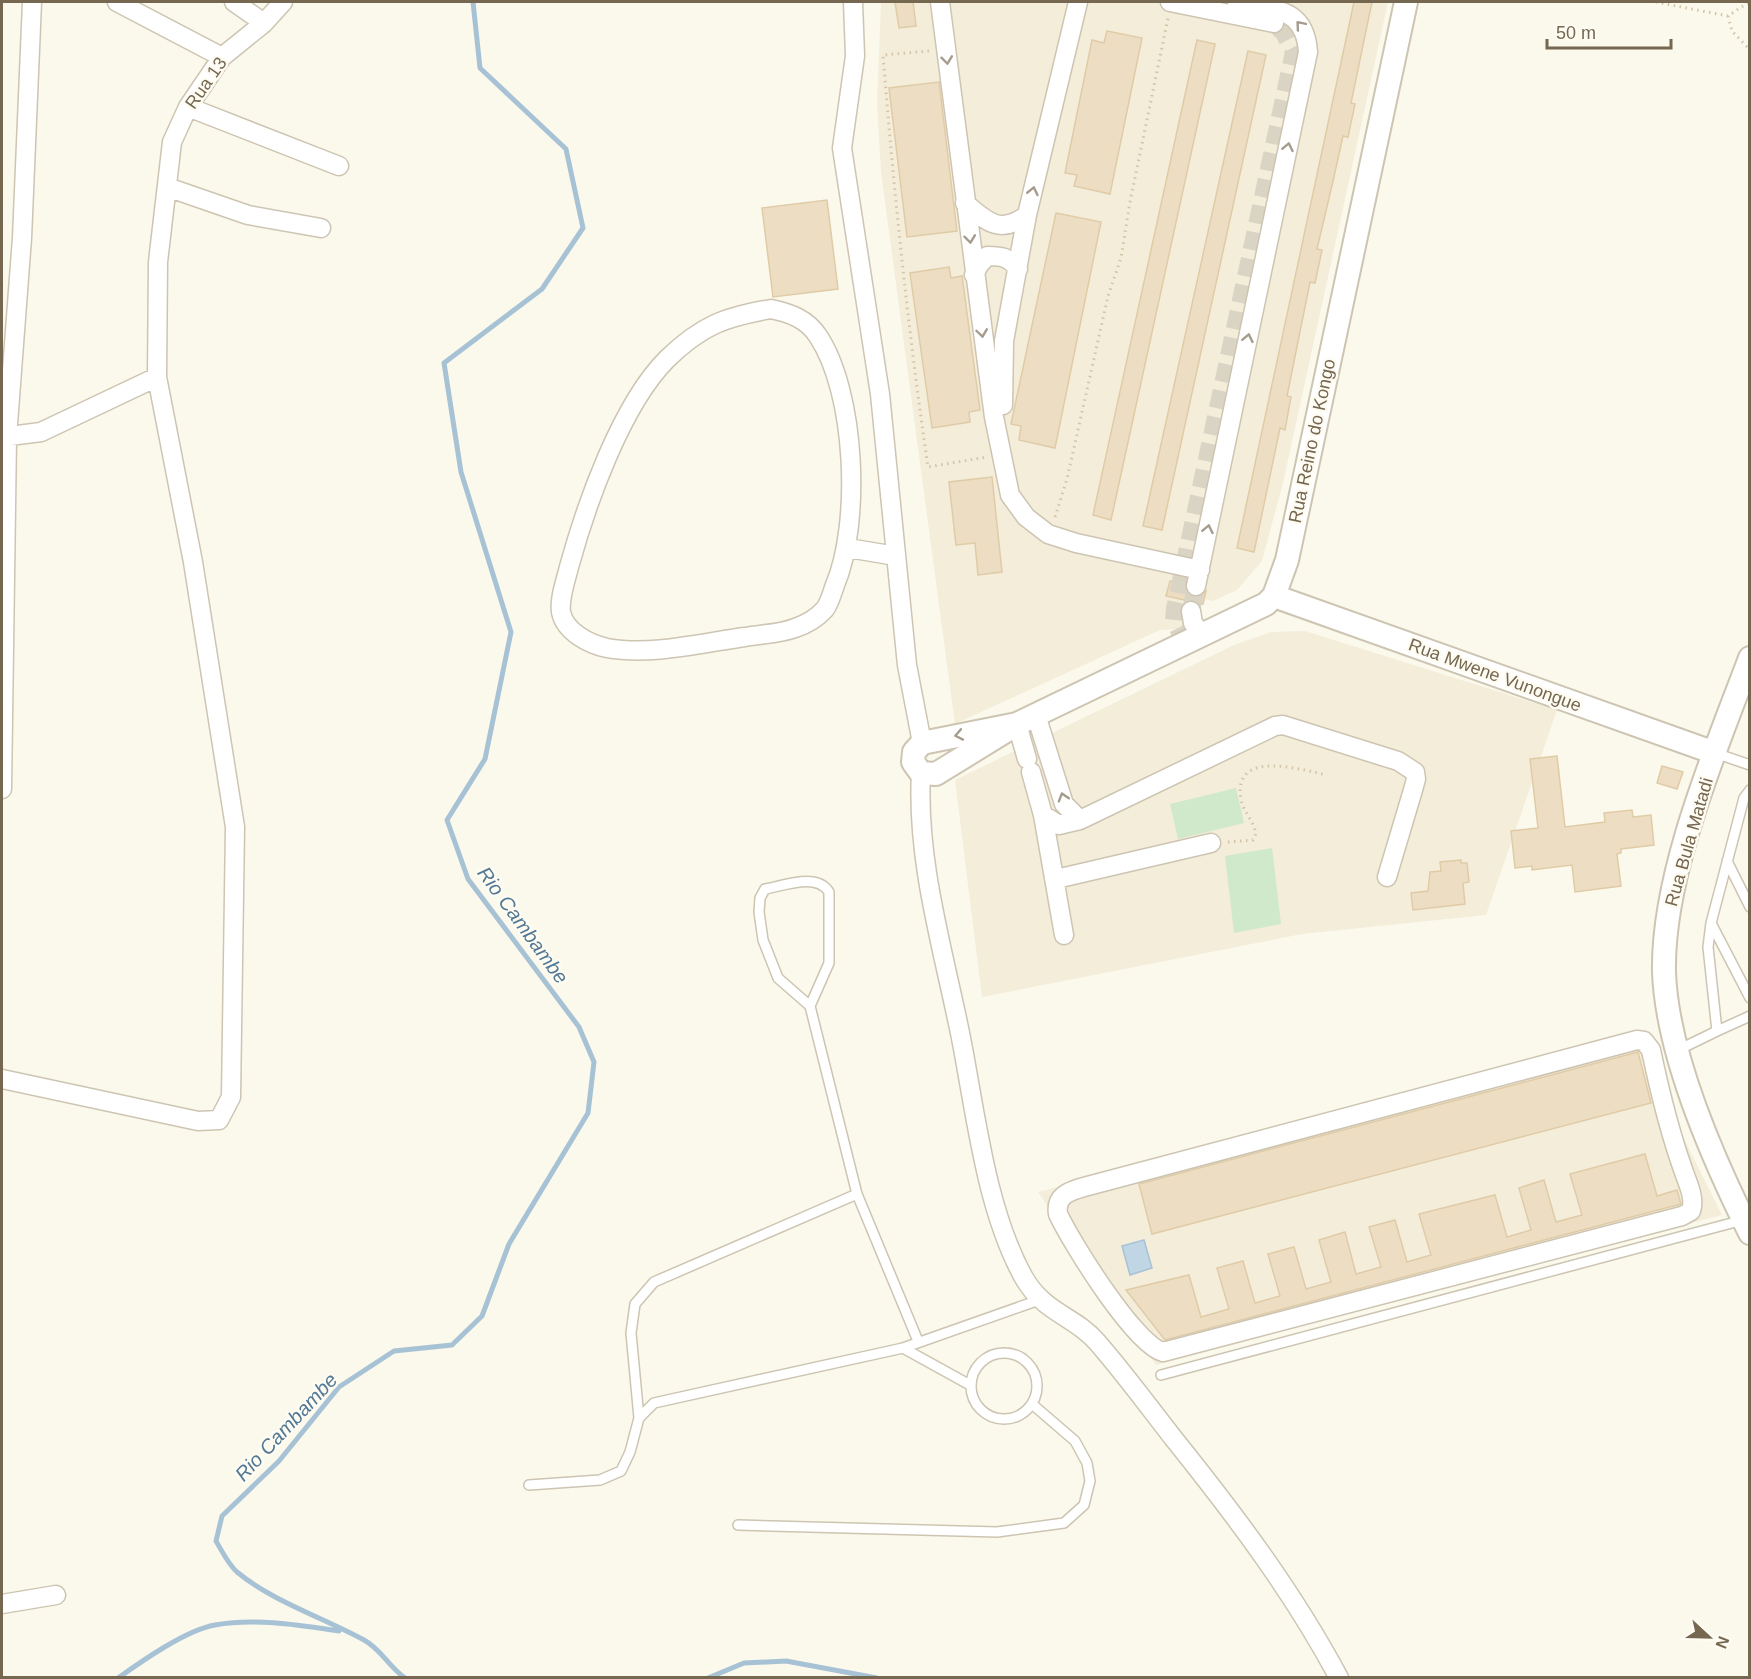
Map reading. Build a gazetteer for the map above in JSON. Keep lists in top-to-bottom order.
{
  "streets": {
    "street": [
      "Rua 13",
      "Rua Reino do Kongo",
      "Rua Mwene Vunongue",
      "Rua Bula Matadi"
    ]
  },
  "crossings": [
    ["Rua Reino do Kongo", "Rua Mwene Vunongue"],
    ["Rua Mwene Vunongue", "Rua Bula Matadi"]
  ],
  "water": ["Rio Cambambe"],
  "scale_bar": "50 m",
  "north": "right"
}
